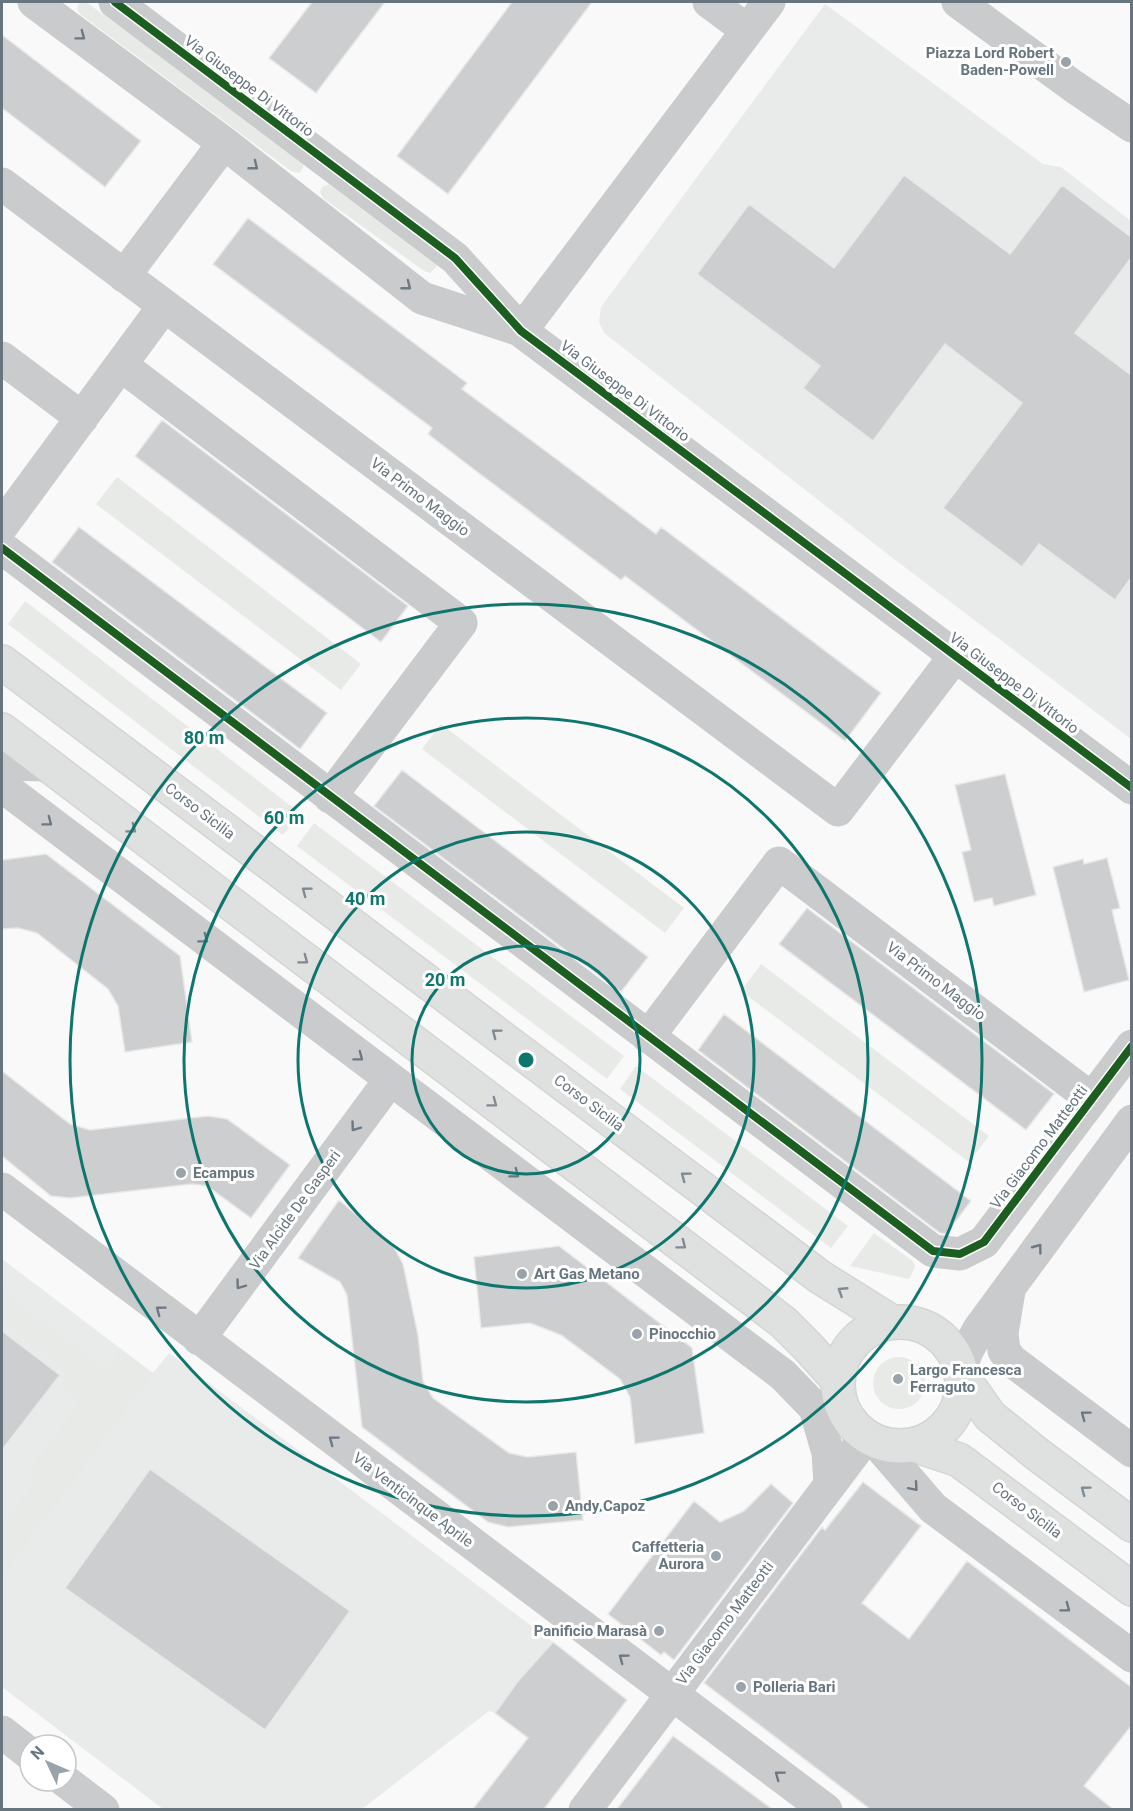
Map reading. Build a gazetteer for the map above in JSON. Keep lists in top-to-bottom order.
{
  "streets": {
    "main road": ["Corso Sicilia"],
    "street": [
      "Via Giuseppe Di Vittorio",
      "Via Primo Maggio",
      "Via Giacomo Matteotti",
      "Via Alcide De Gasperi",
      "Via Venticinque Aprile"
    ]
  },
  "crossings": [
    ["Via Giuseppe Di Vittorio", "Via Primo Maggio"],
    ["Via Primo Maggio", "Via Giacomo Matteotti"],
    ["Corso Sicilia", "Via Giacomo Matteotti"],
    ["Via Giacomo Matteotti", "Via Venticinque Aprile"],
    ["Via Alcide De Gasperi", "Via Venticinque Aprile"]
  ],
  "one_way": ["Via Alcide De Gasperi", "Via Venticinque Aprile"],
  "places": [
    "Piazza Lord Robert Baden-Powell",
    "Ecampus",
    "Art Gas Metano",
    "Pinocchio",
    "Largo Francesca Ferraguto",
    "Andy Capoz",
    "Caffetteria Aurora",
    "Panificio Marasà",
    "Polleria Bari"
  ],
  "north": "top left",
  "rings": [
    "80 m",
    "60 m",
    "40 m",
    "20 m"
  ]
}
